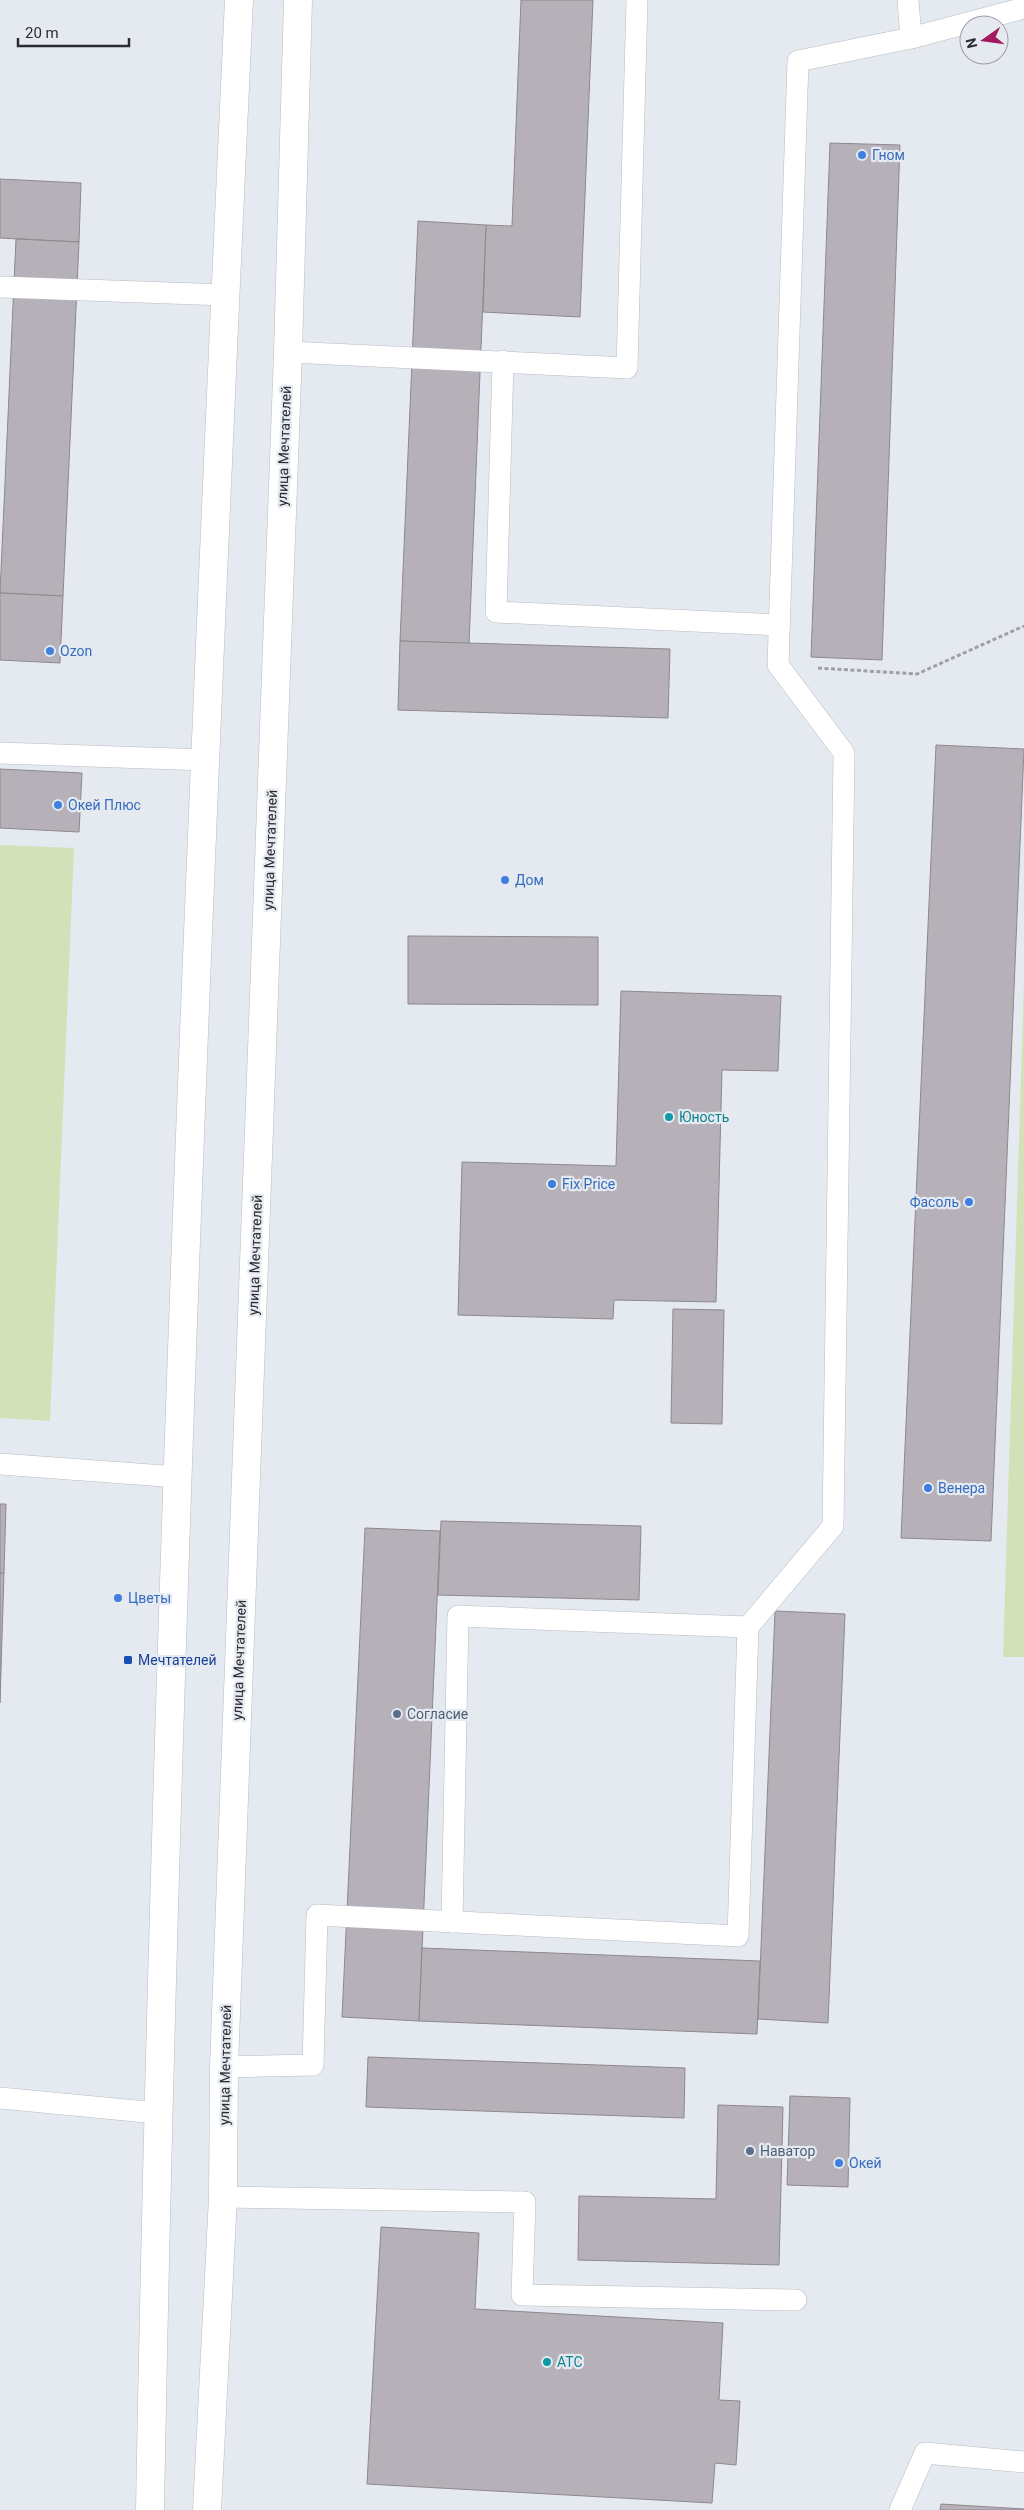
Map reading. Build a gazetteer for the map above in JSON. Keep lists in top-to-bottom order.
{
  "streets": {
    "street": ["улица Мечтателей"]
  },
  "places": {
    "other": [
      "Гном",
      "Ozon",
      "Окей Плюс",
      "Дом",
      "Юность",
      "Fix Price",
      "Фасоль",
      "Венера",
      "Цветы",
      "Согласие",
      "Наватор",
      "Окей",
      "АТС"
    ],
    "transit": ["Мечтателей"]
  },
  "scale_bar": "20 m",
  "north": "left"
}
